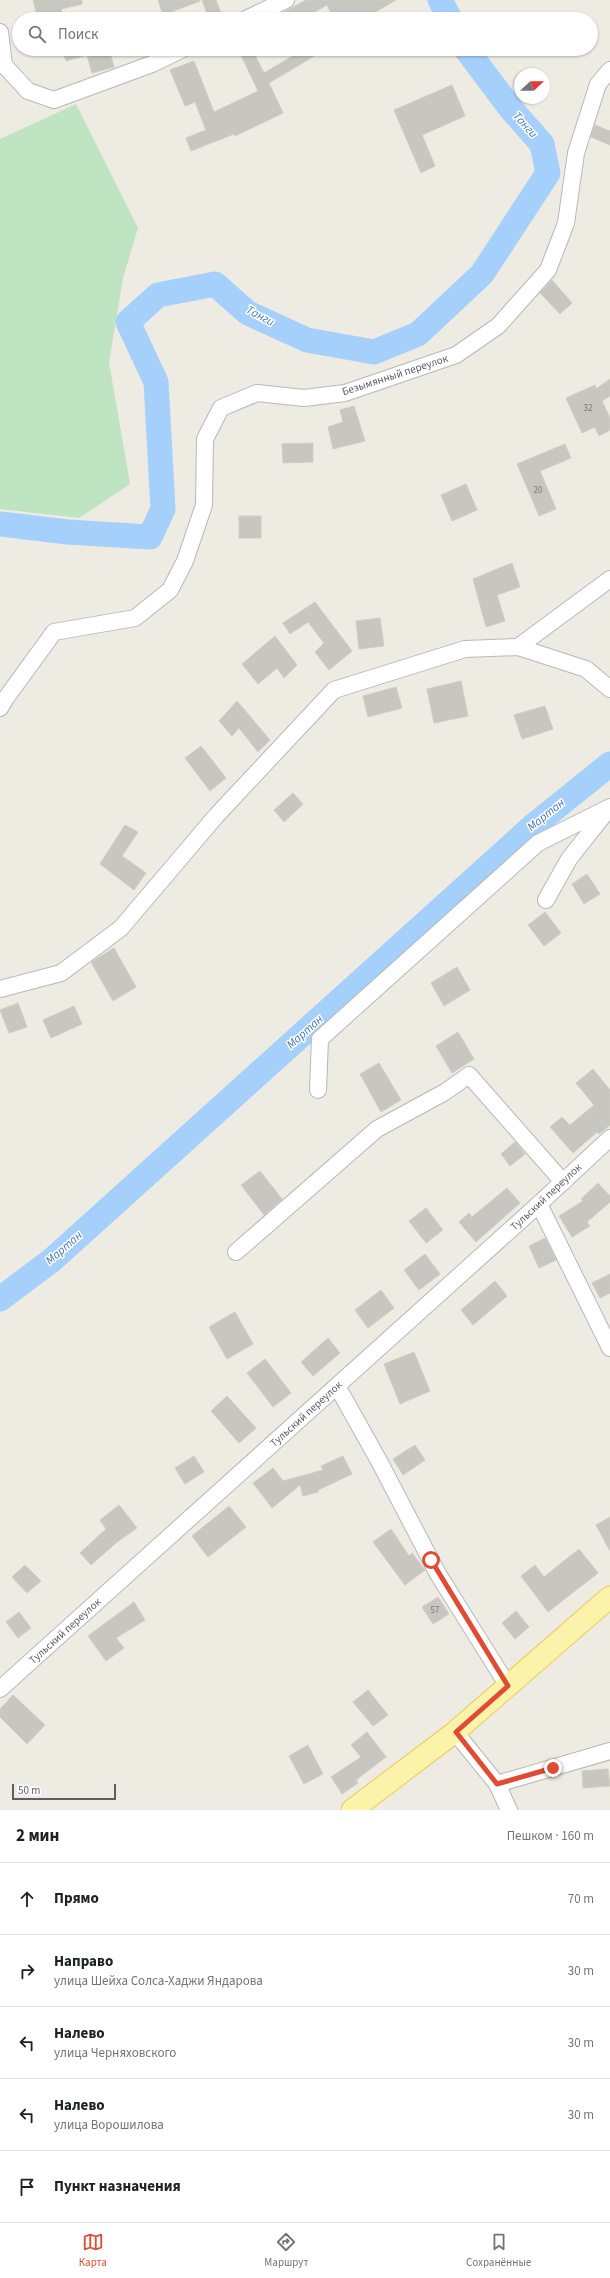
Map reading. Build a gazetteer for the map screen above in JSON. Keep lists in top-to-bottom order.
{
  "streets": {
    "street": ["Безымянный переулок", "Тульский переулок"]
  },
  "water": ["Танги", "Мартан"],
  "house_numbers": ["32", "20", "57"],
  "scale_bar": "50 m",
  "north": "right",
  "page": {
    "search": "Поиск",
    "scale": "50 m",
    "heading": ["2 мин", "Пешком · 160 m"],
    "list": [
      ["Прямо", "70 m"],
      ["Направо", "улица Шейха Солса-Хаджи Яндарова", "30 m"],
      ["Налево", "улица Черняховского", "30 m"],
      ["Налево", "улица Ворошилова", "30 m"],
      "Пункт назначения"
    ],
    "nav": ["Карта", "Маршрут", "Сохранённые"]
  }
}
